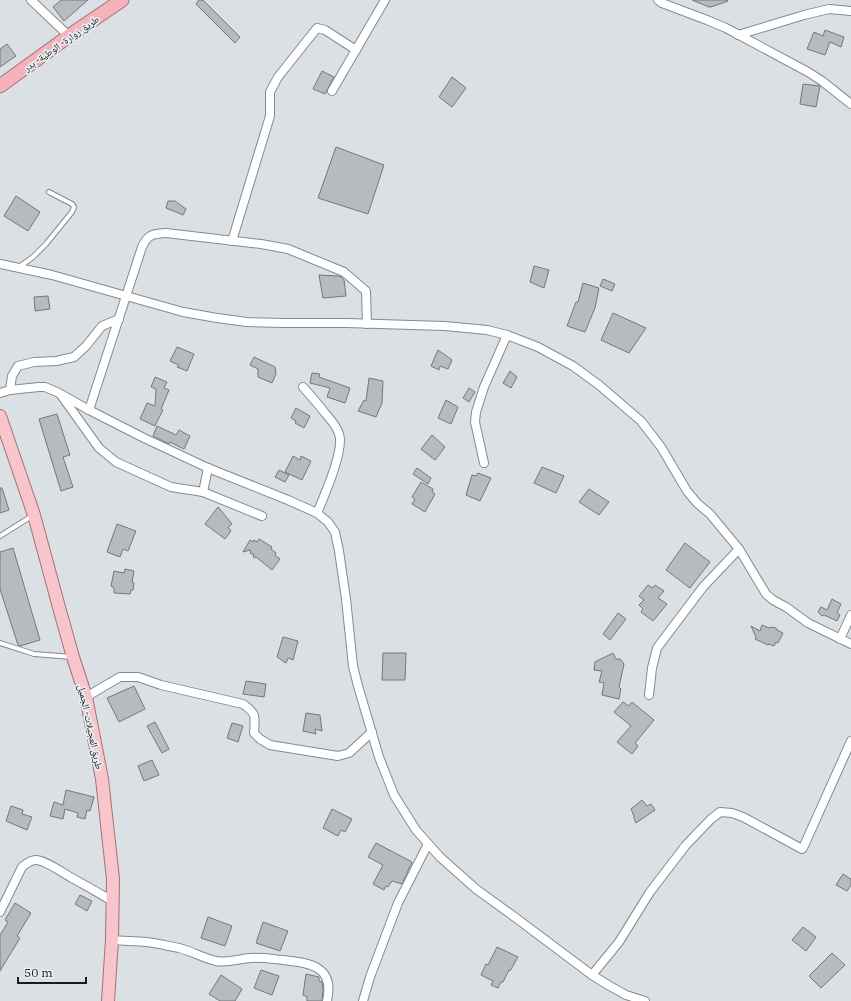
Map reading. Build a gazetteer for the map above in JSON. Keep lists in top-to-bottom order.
{
  "streets": {
    "highway": ["طريق زوارة- الوطية- بدر"],
    "main road": ["طريق العجيلات- الجميل"]
  },
  "scale_bar": "50 m"
}
